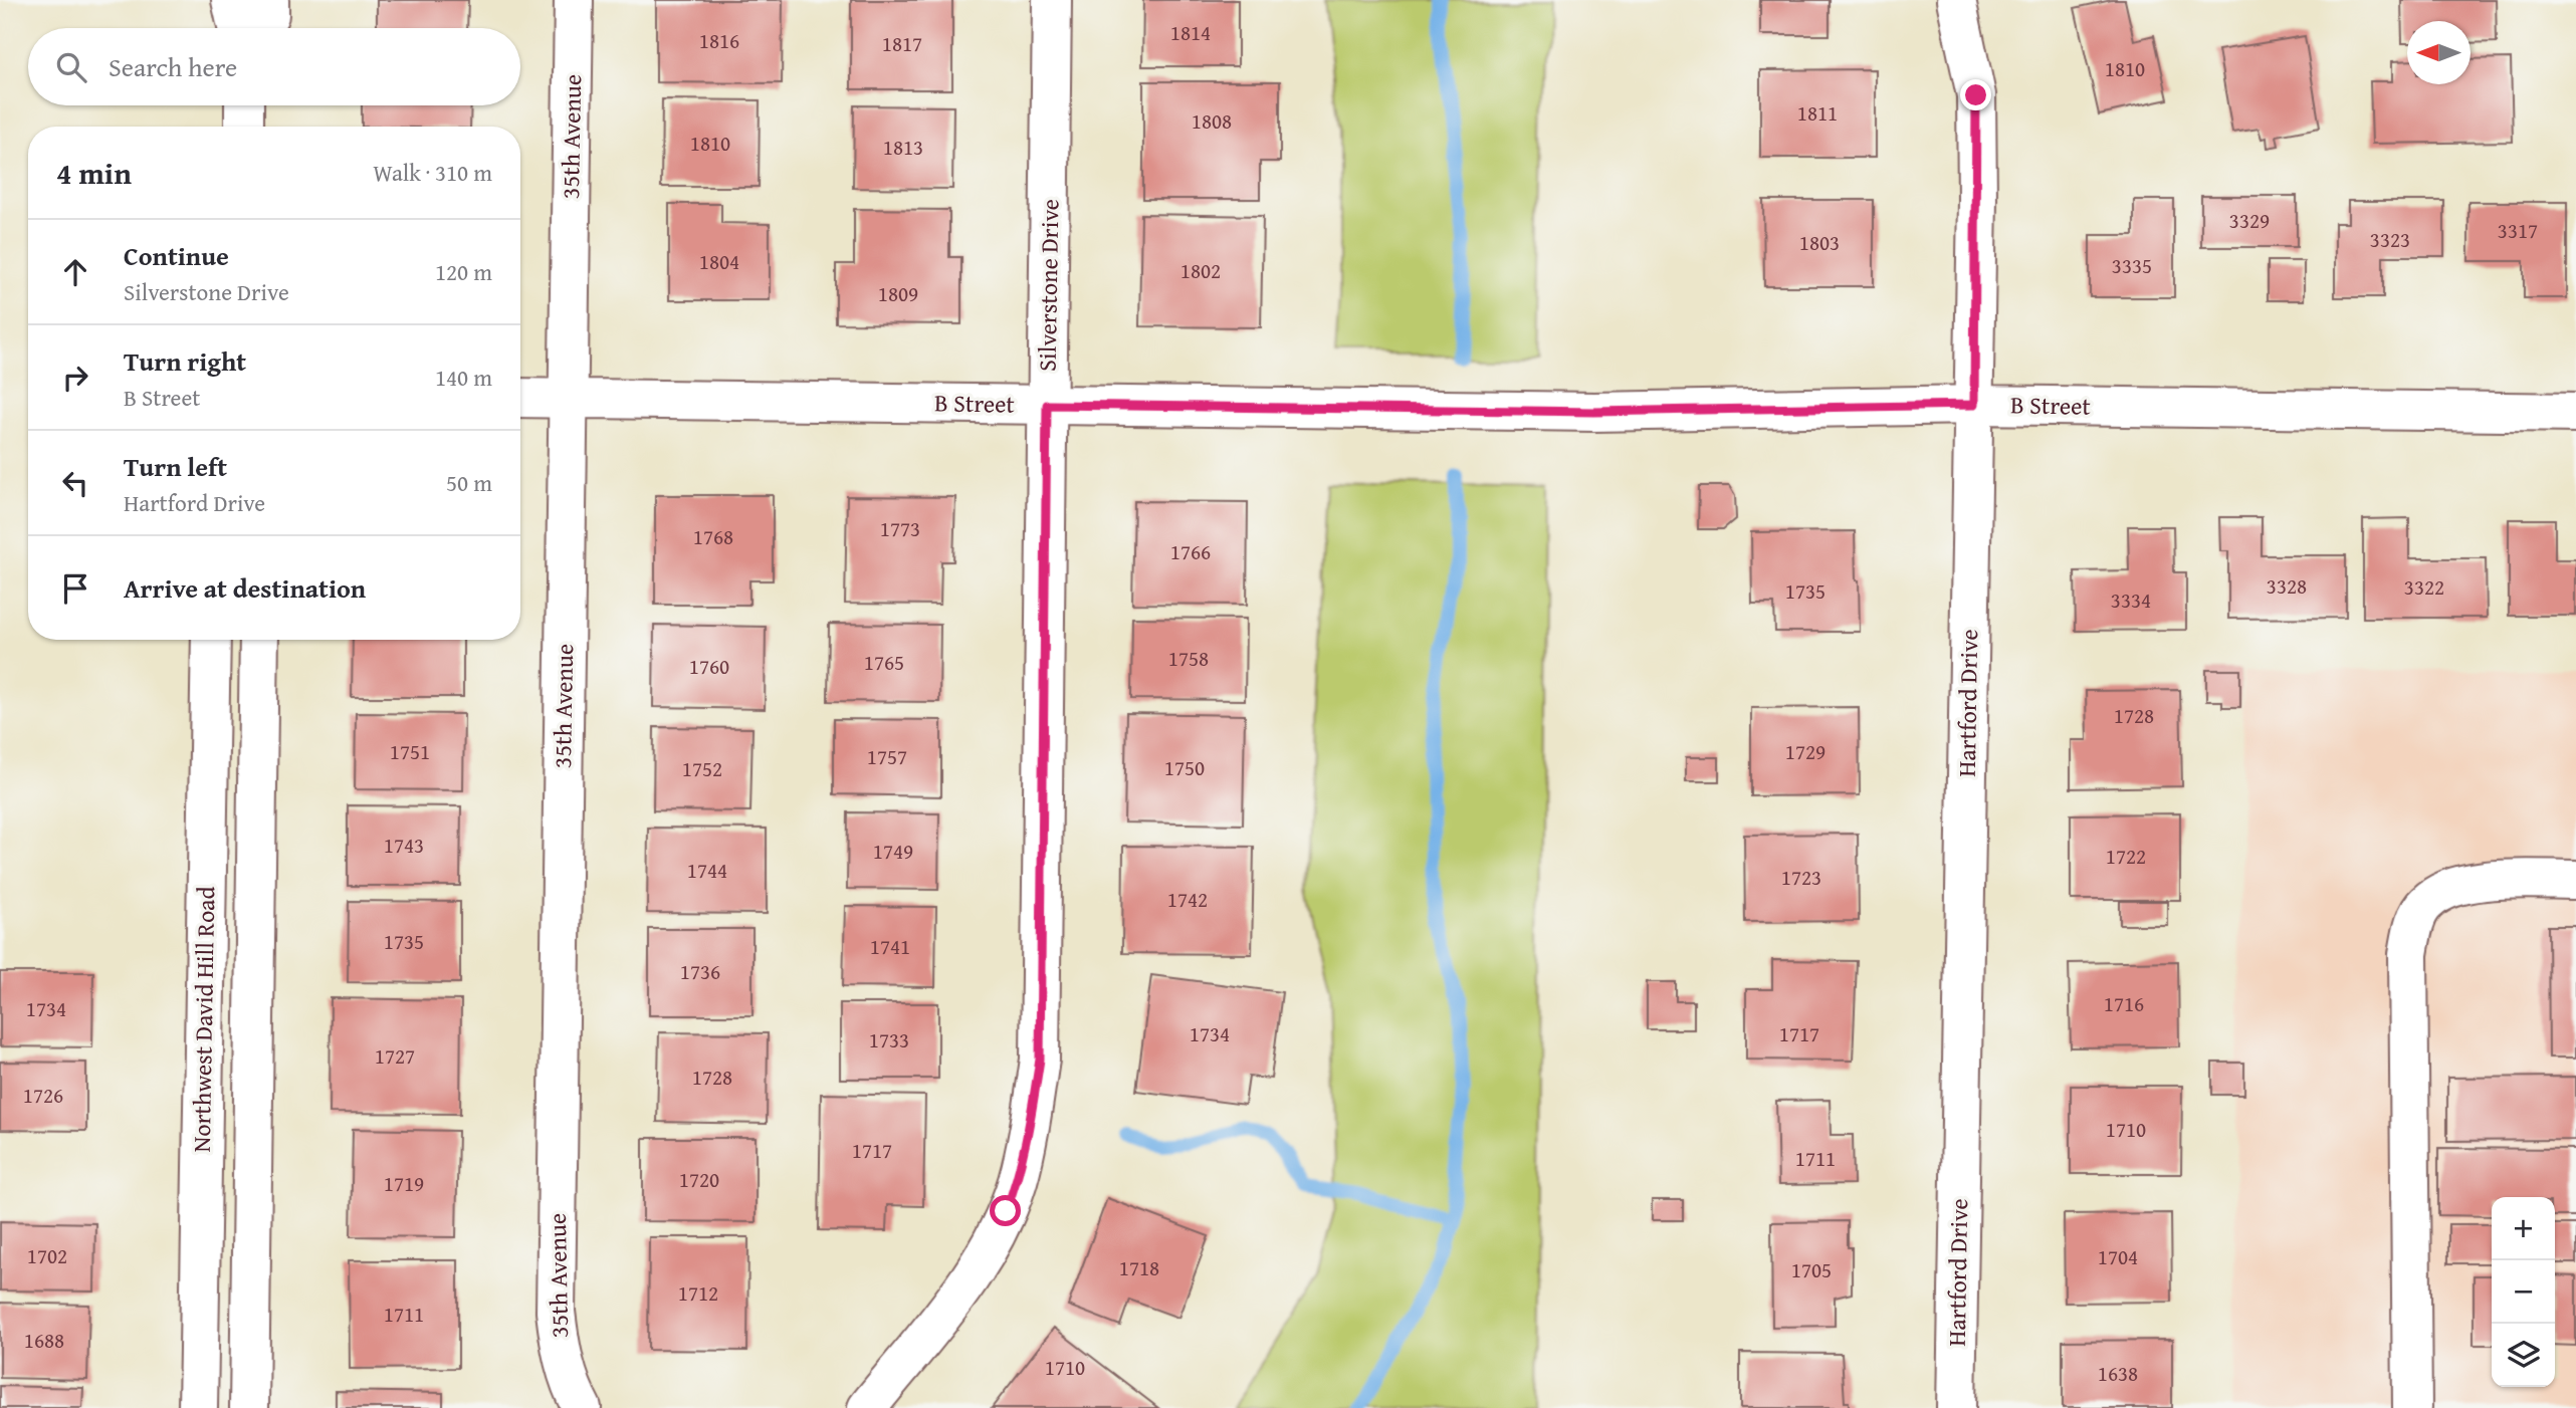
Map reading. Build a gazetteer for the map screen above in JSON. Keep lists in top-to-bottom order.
{
  "streets": {
    "street": [
      "35th Avenue",
      "Silverstone Drive",
      "B Street",
      "Hartford Drive",
      "Northwest David Hill Road"
    ]
  },
  "crossings": [
    ["35th Avenue", "B Street"],
    ["Silverstone Drive", "B Street"],
    ["B Street", "Hartford Drive"]
  ],
  "house_numbers": [
    "1814",
    "1816",
    "1817",
    "1810",
    "1811",
    "1808",
    "1810",
    "1813",
    "3329",
    "3317",
    "3323",
    "1803",
    "1804",
    "3335",
    "1802",
    "1809",
    "1773",
    "1768",
    "1766",
    "3328",
    "3322",
    "1735",
    "3334",
    "1758",
    "1765",
    "1760",
    "1728",
    "1751",
    "1729",
    "1757",
    "1750",
    "1752",
    "1743",
    "1749",
    "1722",
    "1744",
    "1723",
    "1742",
    "1735",
    "1741",
    "1736",
    "1716",
    "1734",
    "1734",
    "1717",
    "1733",
    "1727",
    "1728",
    "1726",
    "1710",
    "1717",
    "1711",
    "1720",
    "1719",
    "1702",
    "1704",
    "1718",
    "1705",
    "1712",
    "1711",
    "1688",
    "1710",
    "1638"
  ],
  "north": "left",
  "page": {
    "search": "Search here",
    "heading": ["4 min", "Walk · 310 m"],
    "list": [
      ["Continue", "Silverstone Drive", "120 m"],
      ["Turn right", "B Street", "140 m"],
      ["Turn left", "Hartford Drive", "50 m"],
      "Arrive at destination"
    ],
    "map_buttons": ["+", "−"]
  }
}
